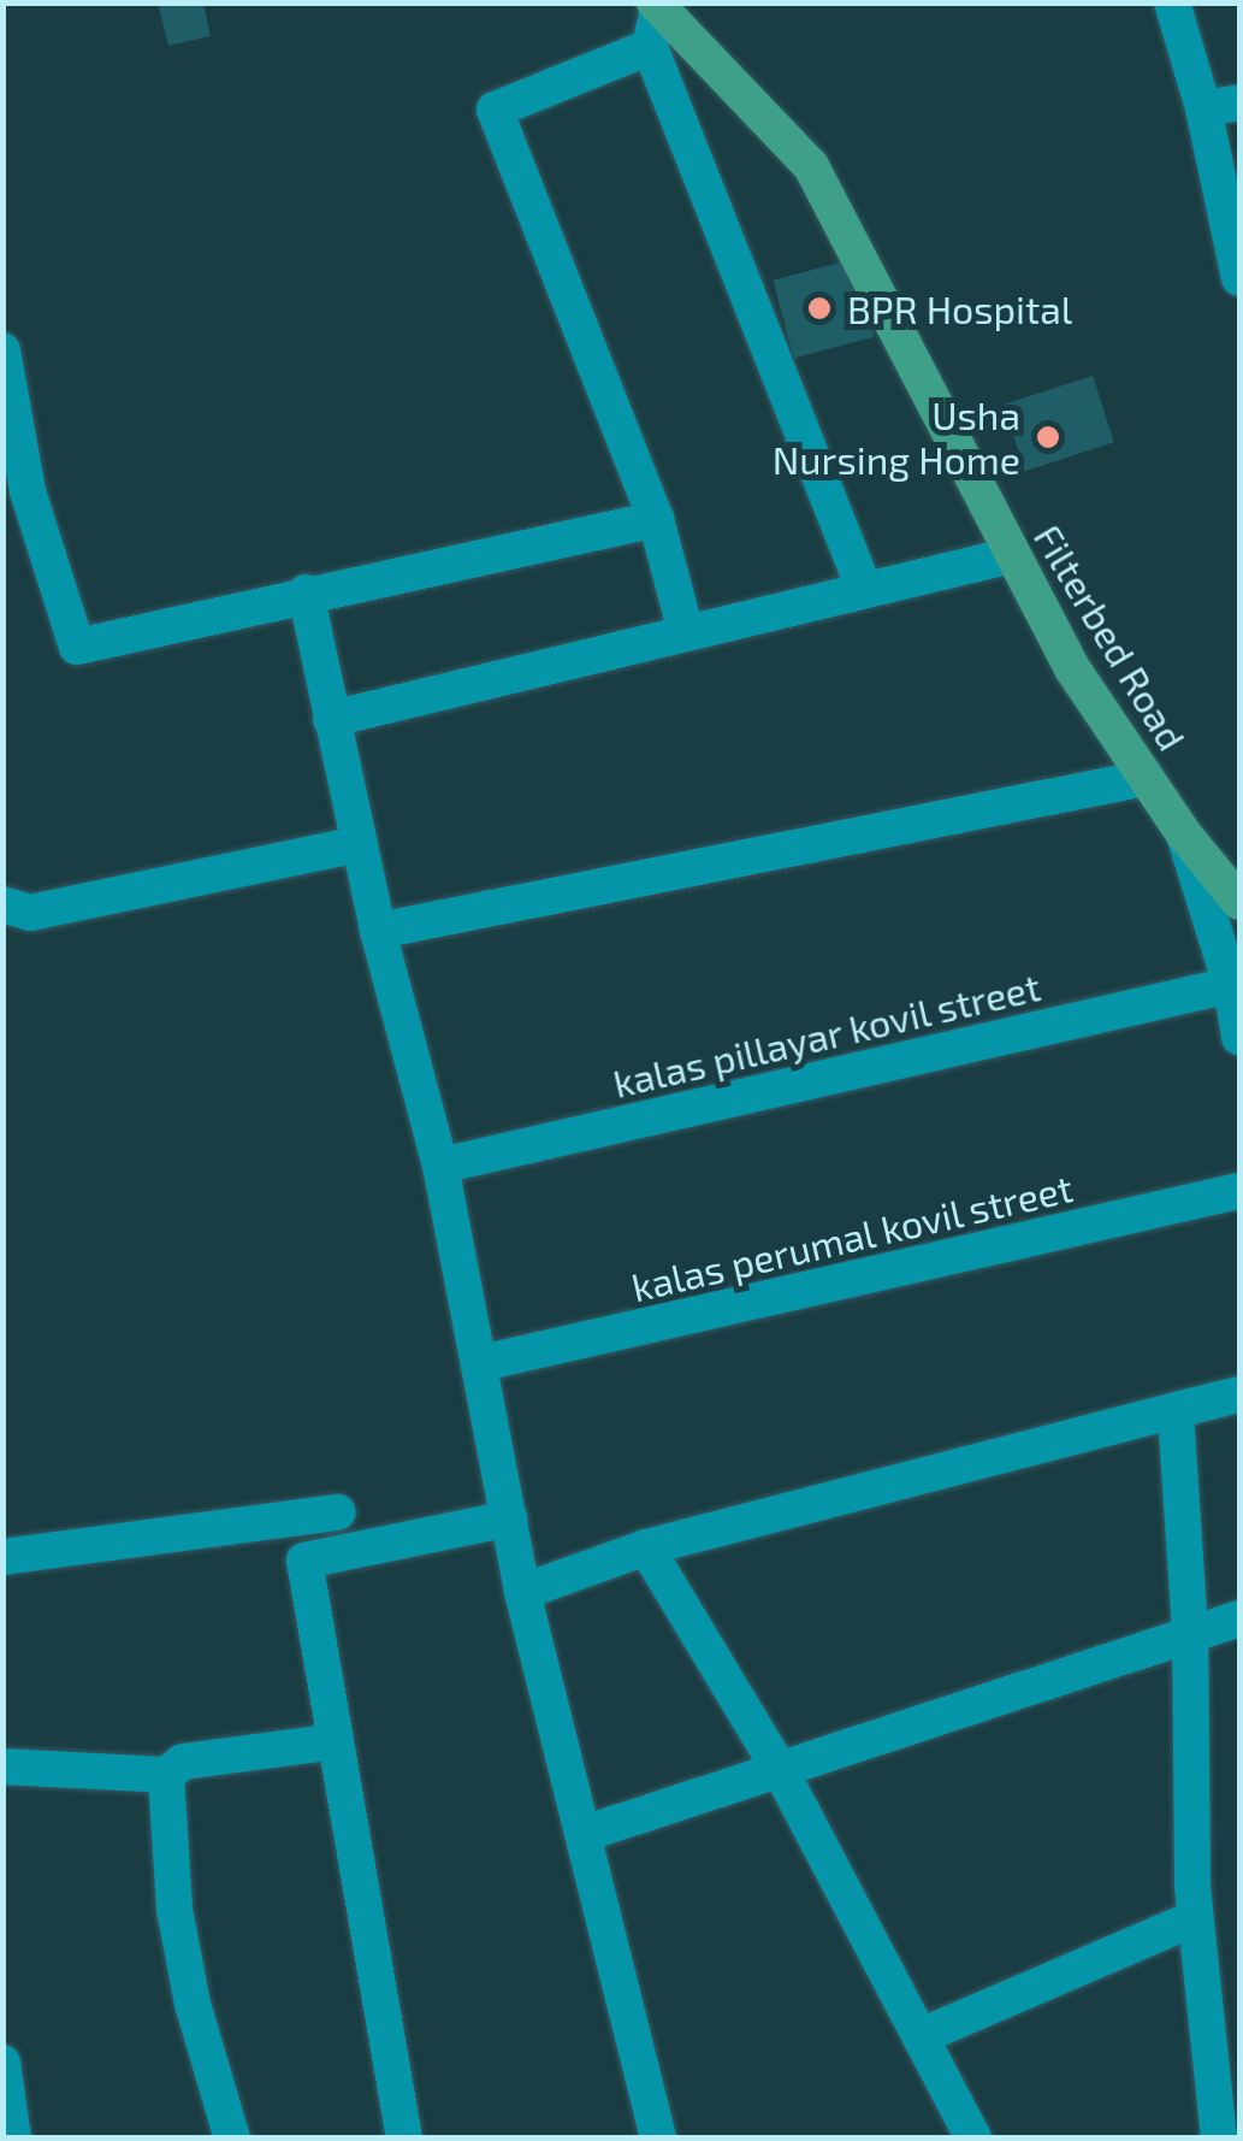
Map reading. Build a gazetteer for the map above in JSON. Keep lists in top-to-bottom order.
{
  "streets": {
    "main road": ["Filterbed Road"],
    "street": ["kalas pillayar kovil street", "kalas perumal kovil street"]
  },
  "places": ["BPR Hospital", "Usha Nursing Home"]
}
